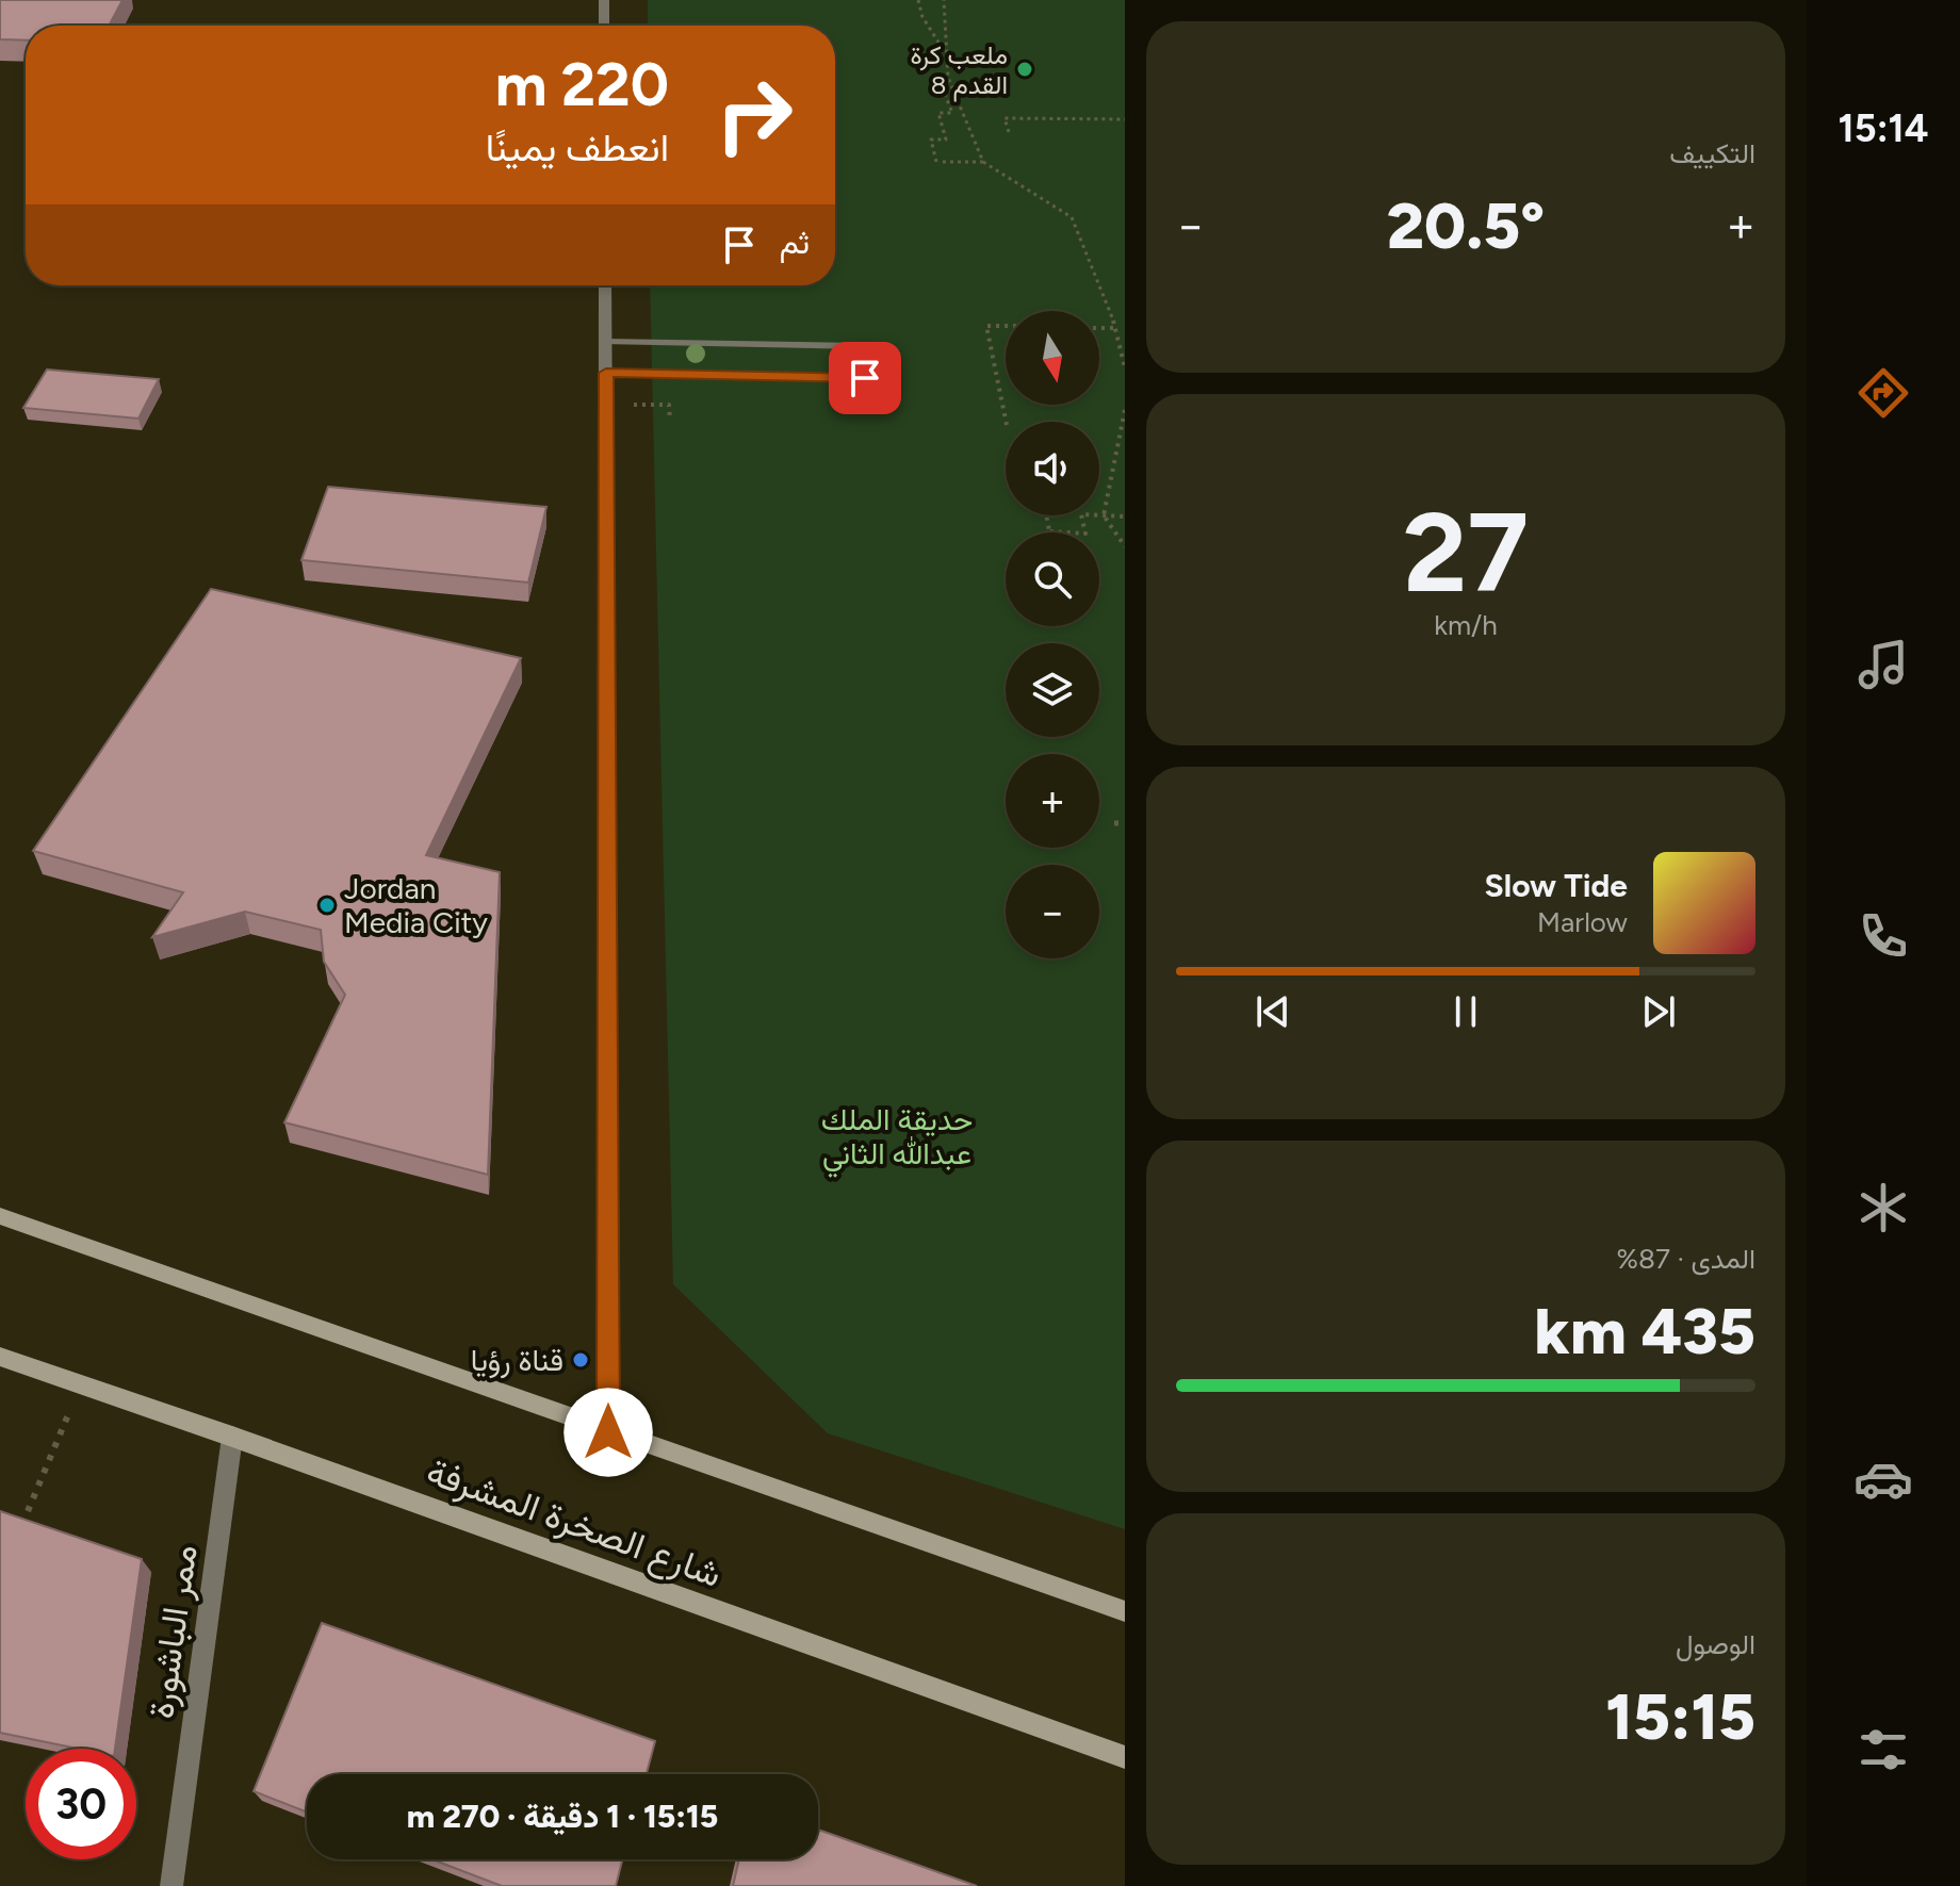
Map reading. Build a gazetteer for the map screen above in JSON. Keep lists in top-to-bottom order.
{
  "streets": {
    "main road": ["شارع الصخرة المشرفة"],
    "street": ["ممر الباشورة"]
  },
  "crossings": [
    ["شارع الصخرة المشرفة", "ممر الباشورة"]
  ],
  "parks": ["حديقة الملك عبدالله الثاني"],
  "places": ["ملعب كرة القدم 8", "Jordan Media City", "قناة رؤيا"],
  "north": "bottom",
  "page": {
    "tabs": "15:14",
    "tile": [
      "التكييف",
      ["27", "km/h"],
      ["المدى · 87%", "435 km"],
      ["الوصول", "15:15"]
    ],
    "turn": ["220 m", "انعطف يمينًا"],
    "heat": ["−", "20.5°", "+"],
    "then": "ثم",
    "map_buttons": ["+", "−"],
    "song": ["Slow Tide", "Marlow"],
    "limit": "30",
    "trip": "15:15 · 1 دقيقة · 270 m"
  }
}
